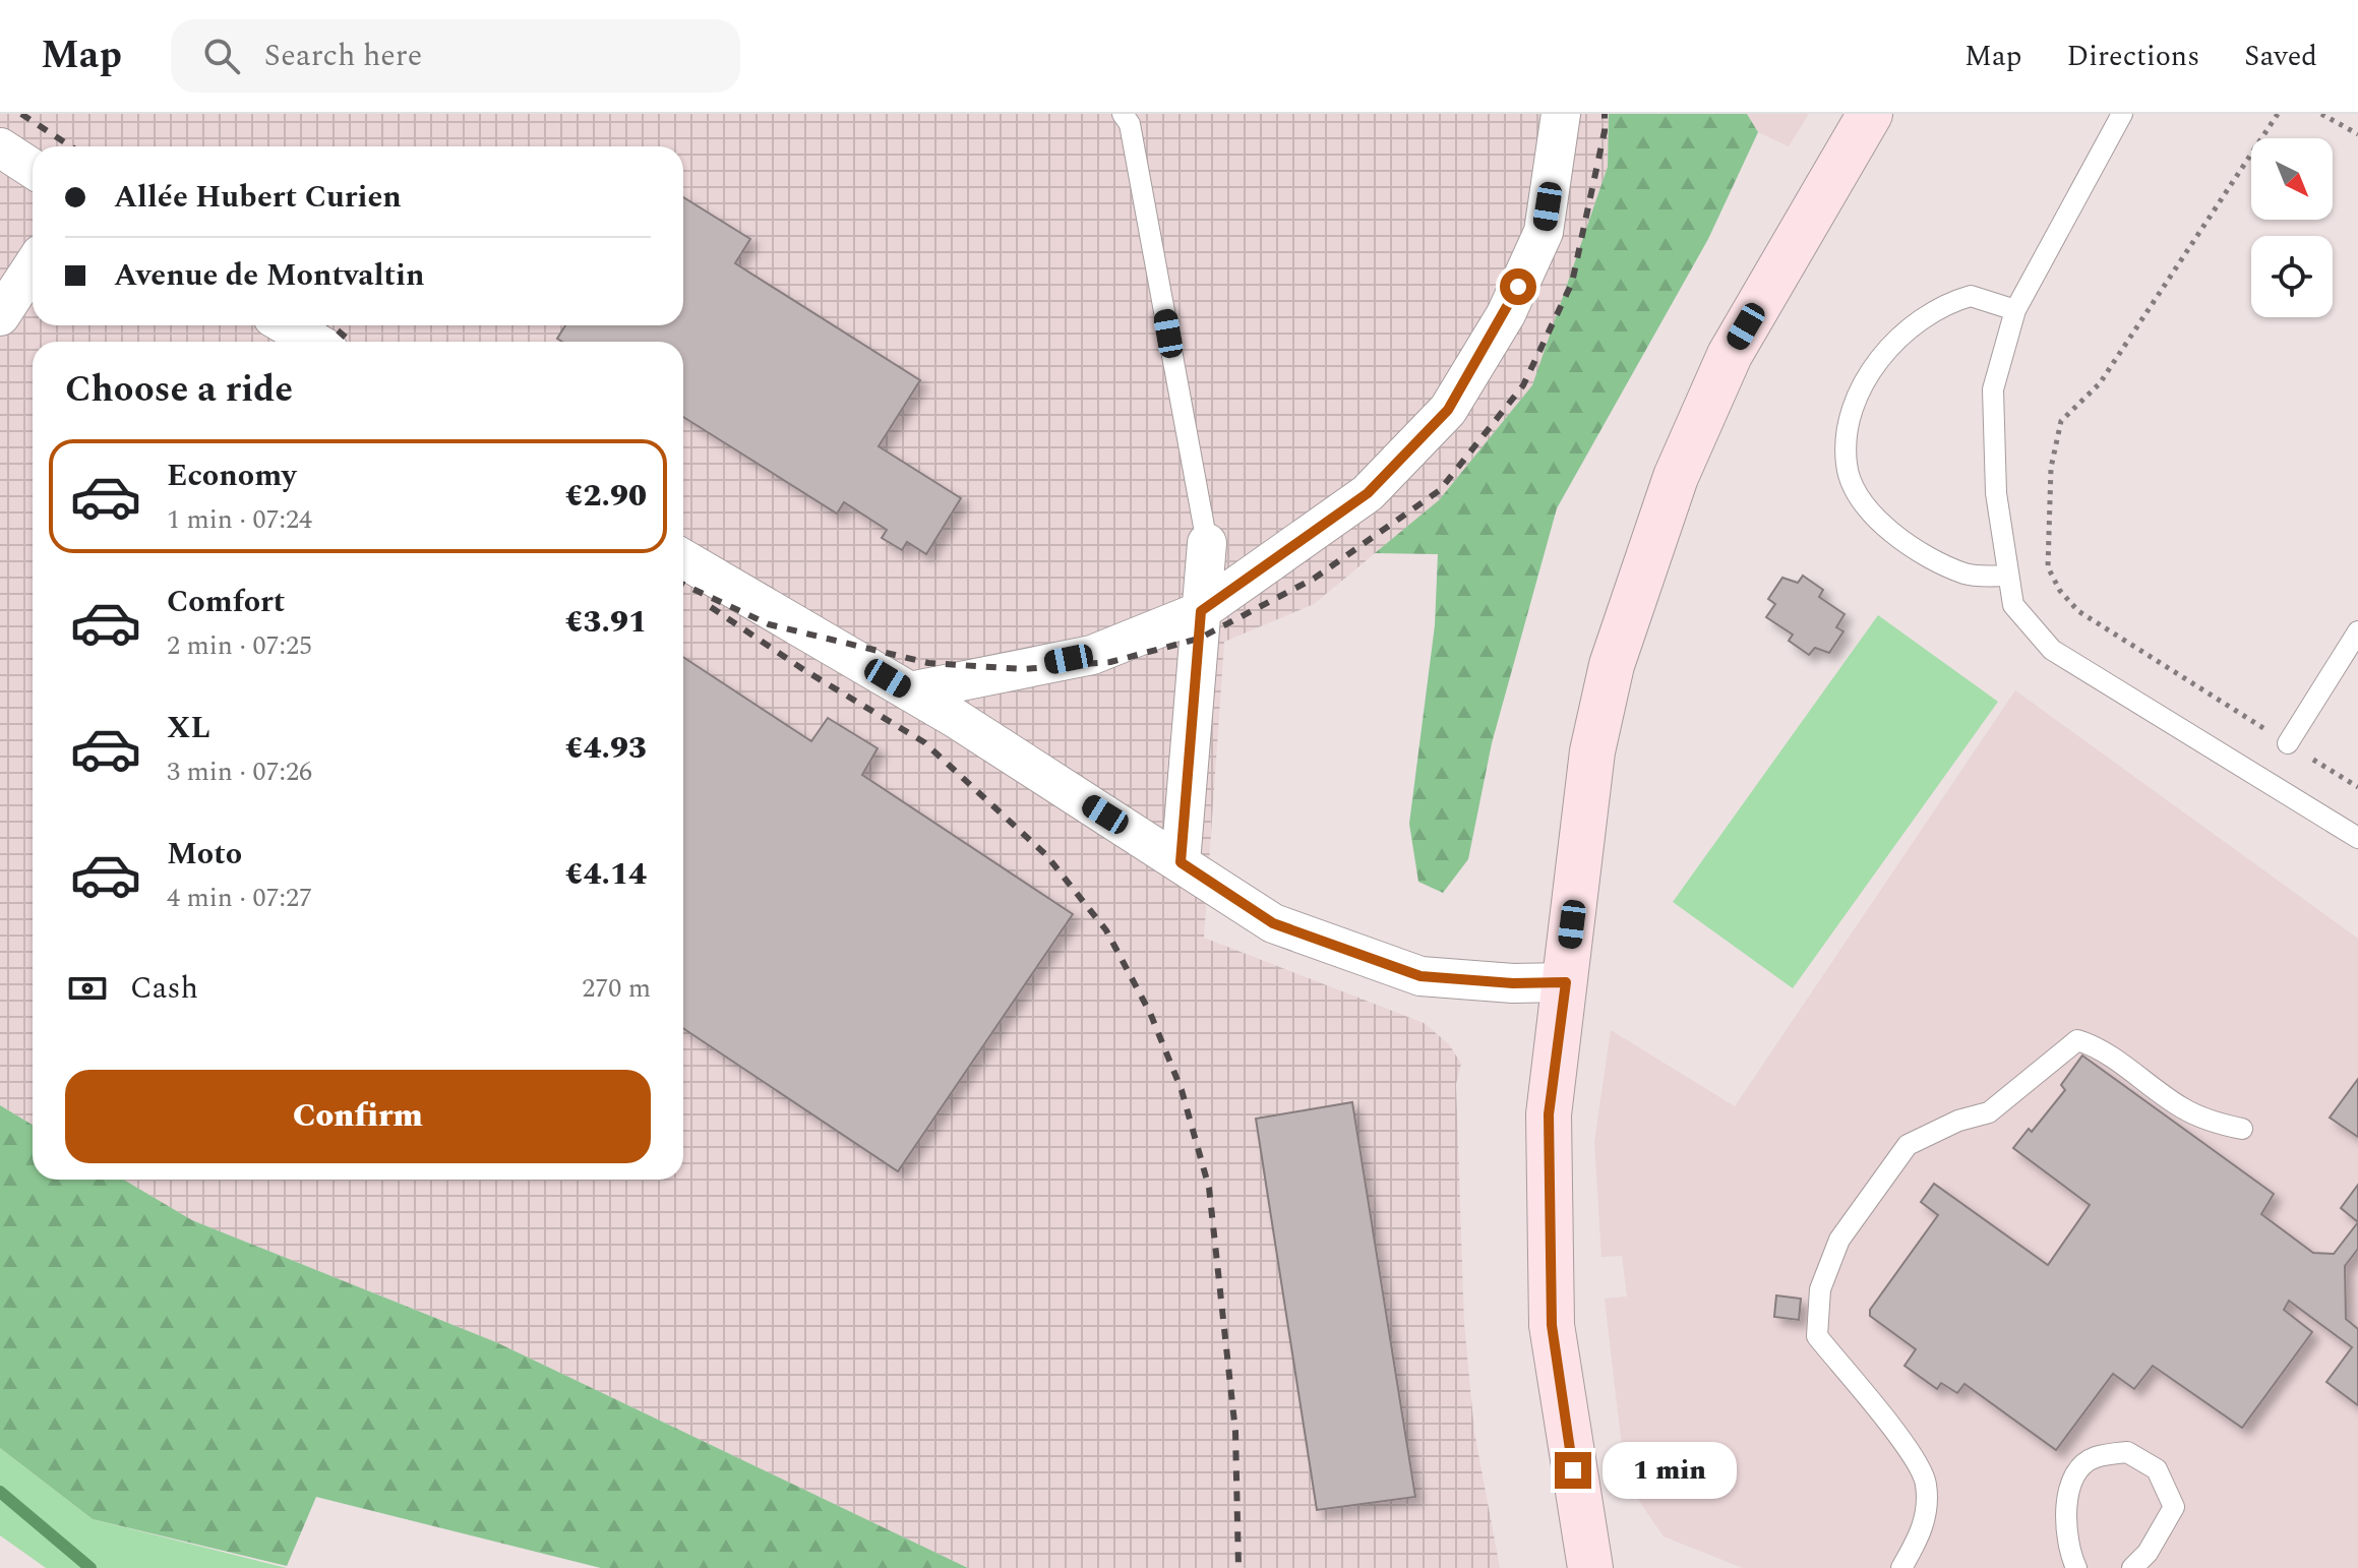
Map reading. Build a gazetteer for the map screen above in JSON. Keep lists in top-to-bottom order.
{
  "north": "bottom right",
  "page": {
    "header": "Map",
    "search": "Search here",
    "nav": ["Map", "Directions", "Saved"],
    "banner": ["Allée Hubert Curien", "Avenue de Montvaltin"],
    "heading": "Choose a ride",
    "list": [
      {
        "name": "Economy",
        "note": "1 min · 07:24",
        "value": "€2.90"
      },
      {
        "name": "Comfort",
        "note": "2 min · 07:25",
        "value": "€3.91"
      },
      {
        "name": "XL",
        "note": "3 min · 07:26",
        "value": "€4.93"
      },
      {
        "name": "Moto",
        "note": "4 min · 07:27",
        "value": "€4.14"
      }
    ],
    "pay": ["Cash", "270 m"],
    "buttons": "Confirm",
    "bubble": "1 min"
  }
}
